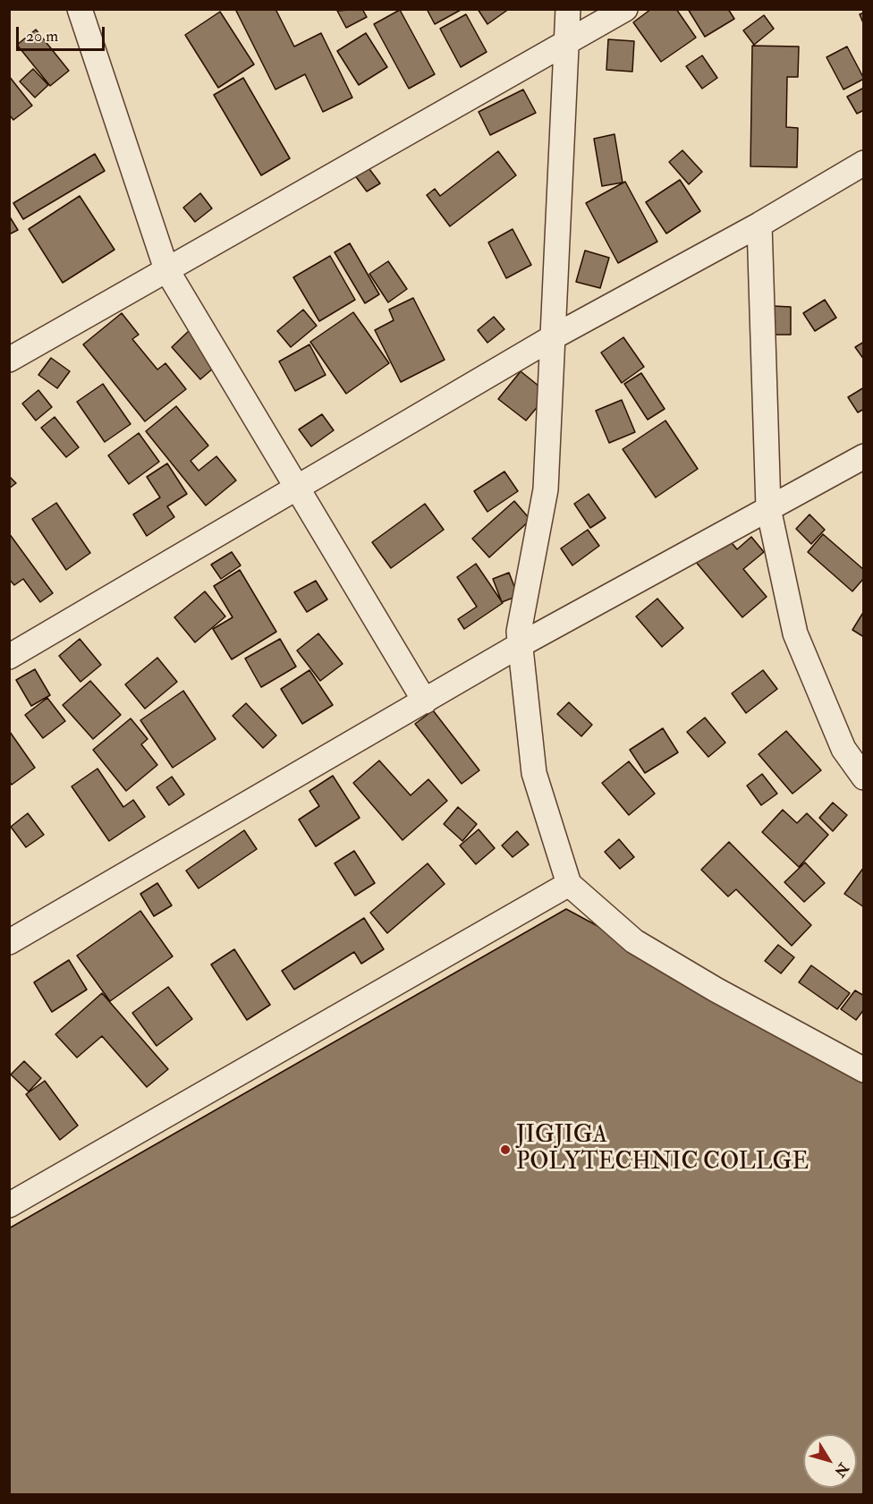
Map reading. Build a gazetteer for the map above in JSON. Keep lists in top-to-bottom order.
{
  "places": ["JIGJIGA POLYTECHNIC COLLGE"],
  "scale_bar": "20 m",
  "north": "bottom right"
}
